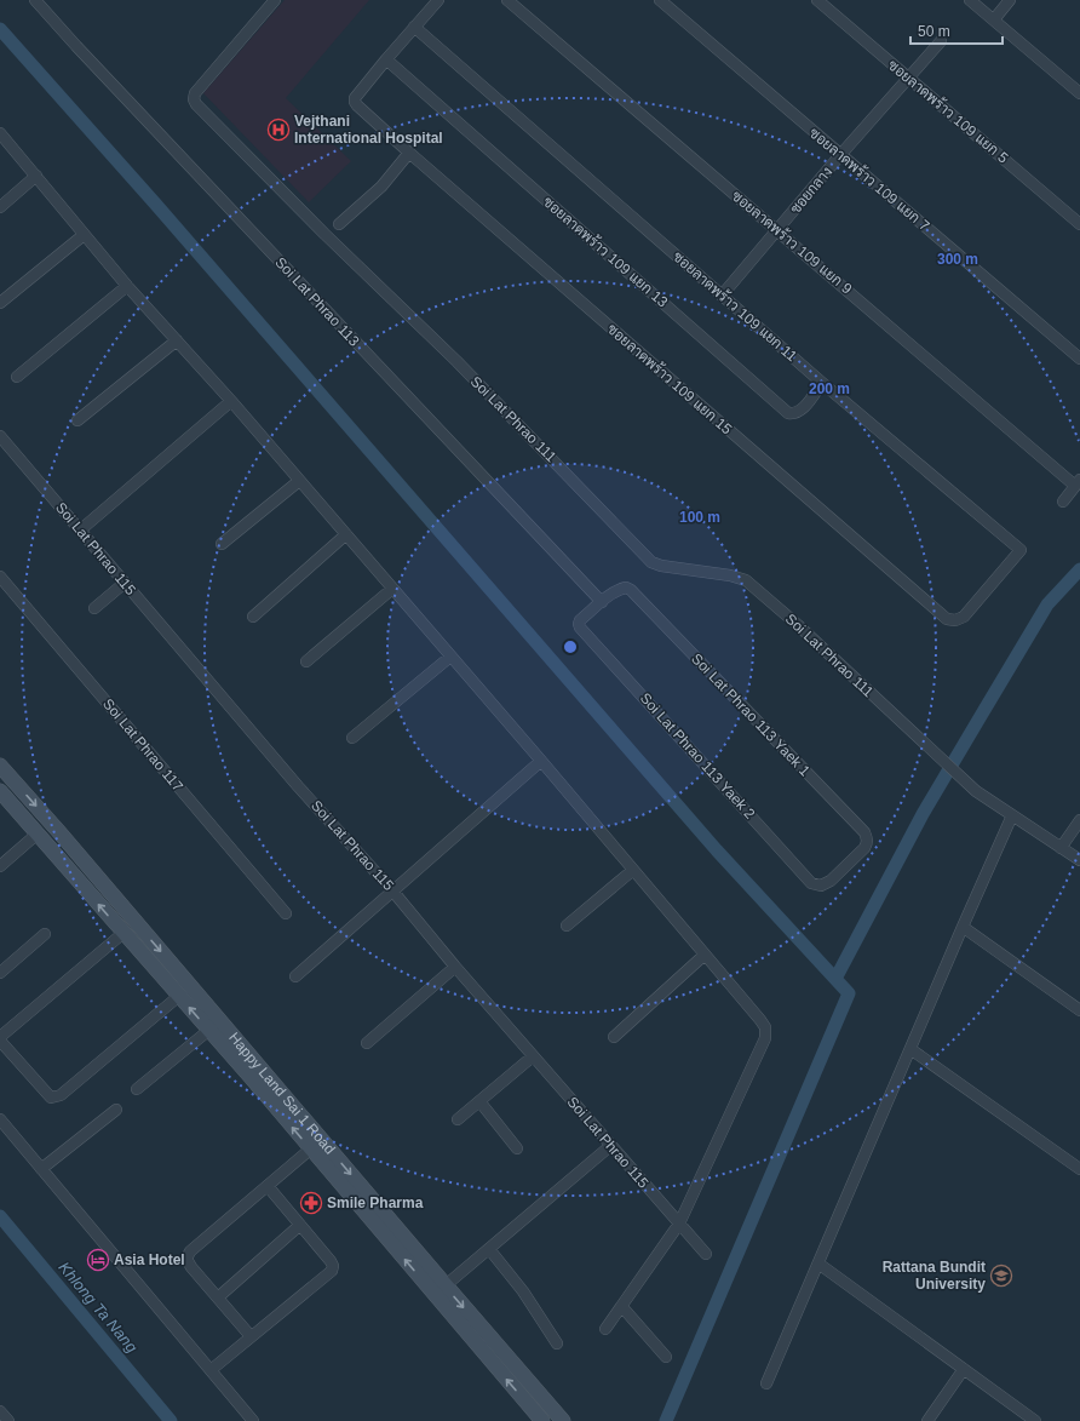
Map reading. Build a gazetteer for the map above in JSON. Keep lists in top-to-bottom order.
{
  "streets": {
    "street": [
      "ซอยลาดพร้าว 109 แยก 5",
      "ซอยลาดพร้าว 109 แยก 7",
      "ซอยกลาง",
      "ซอยลาดพร้าว 109 แยก 9",
      "ซอยลาดพร้าว 109 แยก 13",
      "Soi Lat Phrao 113",
      "ซอยลาดพร้าว 109 แยก 11",
      "ซอยลาดพร้าว 109 แยก 15",
      "Soi Lat Phrao 111",
      "Soi Lat Phrao 115",
      "Soi Lat Phrao 113 Yaek 1",
      "Soi Lat Phrao 117",
      "Soi Lat Phrao 113 Yaek 2",
      "Happy Land Sai 1 Road"
    ]
  },
  "crossings": [
    ["ซอยลาดพร้าว 109 แยก 5", "ซอยกลาง"],
    ["ซอยลาดพร้าว 109 แยก 7", "ซอยกลาง"],
    ["ซอยกลาง", "ซอยลาดพร้าว 109 แยก 9"],
    ["ซอยกลาง", "ซอยลาดพร้าว 109 แยก 11"],
    ["ซอยลาดพร้าว 109 แยก 13", "ซอยลาดพร้าว 109 แยก 11"],
    ["ซอยลาดพร้าว 109 แยก 13", "ซอยลาดพร้าว 109 แยก 15"],
    ["Soi Lat Phrao 113", "Soi Lat Phrao 113 Yaek 1"],
    ["Soi Lat Phrao 113", "Soi Lat Phrao 113 Yaek 2"],
    ["ซอยลาดพร้าว 109 แยก 11", "ซอยลาดพร้าว 109 แยก 15"],
    ["Soi Lat Phrao 113 Yaek 1", "Soi Lat Phrao 113 Yaek 2"]
  ],
  "water": ["Khlong Ta Nang"],
  "places": {
    "hospital": ["Vejthani International Hospital"],
    "pharmacy": ["Smile Pharma"],
    "hotel": ["Asia Hotel"],
    "school or university": ["Rattana Bundit University"]
  },
  "scale_bar": "50 m",
  "rings": ["300 m", "200 m", "100 m"]
}
